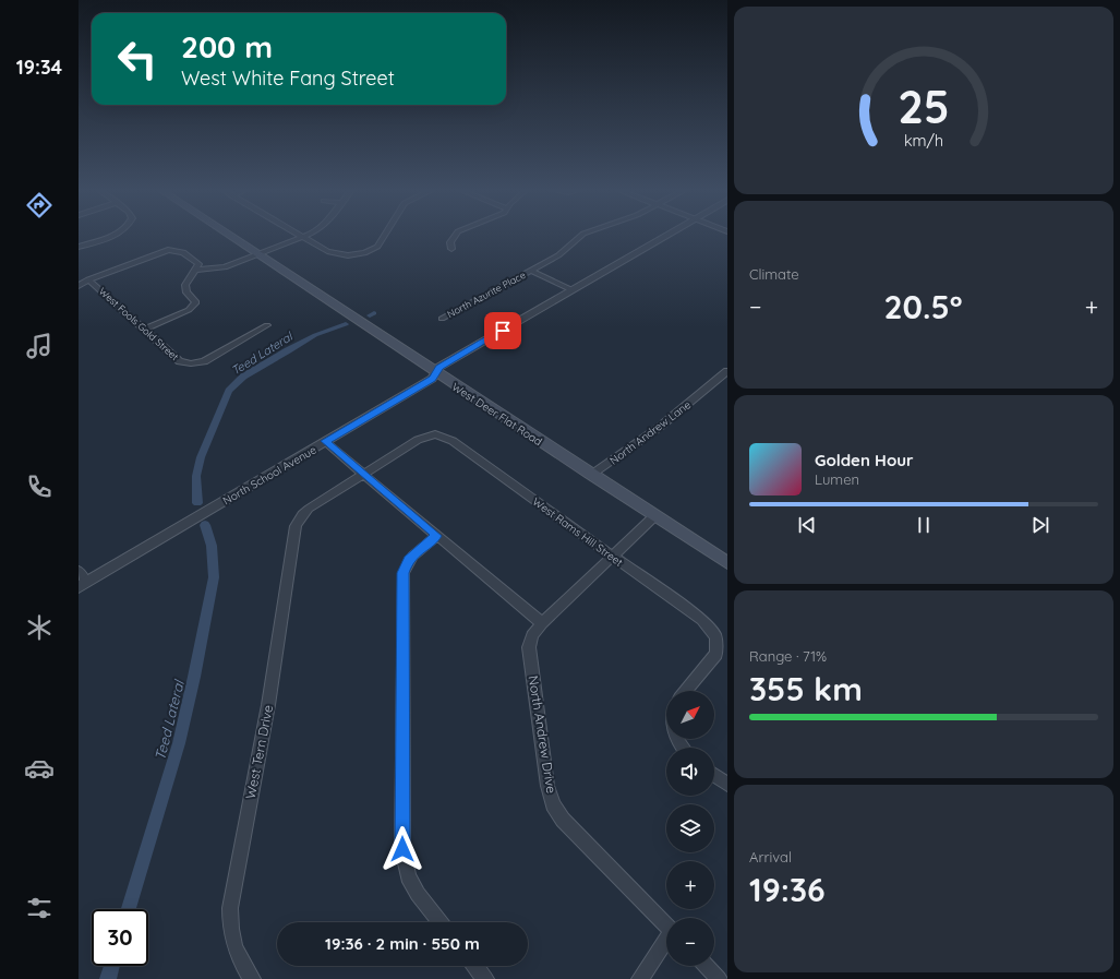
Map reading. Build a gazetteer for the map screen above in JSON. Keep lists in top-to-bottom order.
{
  "streets": {
    "main road": ["West Deer Flat Road"],
    "street": [
      "North Azurite Place",
      "West Fools Gold Street",
      "North Andrew Lane",
      "North School Avenue",
      "West Rams Hill Street",
      "North Andrew Drive",
      "West Tern Drive"
    ]
  },
  "crossings": [
    ["West Deer Flat Road", "North Andrew Lane"],
    ["West Deer Flat Road", "North School Avenue"],
    ["West Deer Flat Road", "North Andrew Drive"],
    ["West Rams Hill Street", "North Andrew Drive"],
    ["West Rams Hill Street", "West Tern Drive"]
  ],
  "water": ["Teed Lateral"],
  "north": "top right",
  "page": {
    "tabs": "19:34",
    "turn": ["200 m", "West White Fang Street"],
    "tile": [
      "Climate",
      ["Range · 71%", "355 km"],
      ["Arrival", "19:36"]
    ],
    "heat": ["−", "20.5°", "+"],
    "song": ["Golden Hour", "Lumen"],
    "map_buttons": ["+", "−"],
    "limit": "30",
    "trip": "19:36 · 2 min · 550 m",
    "gauge": ["25", "km/h"]
  }
}
